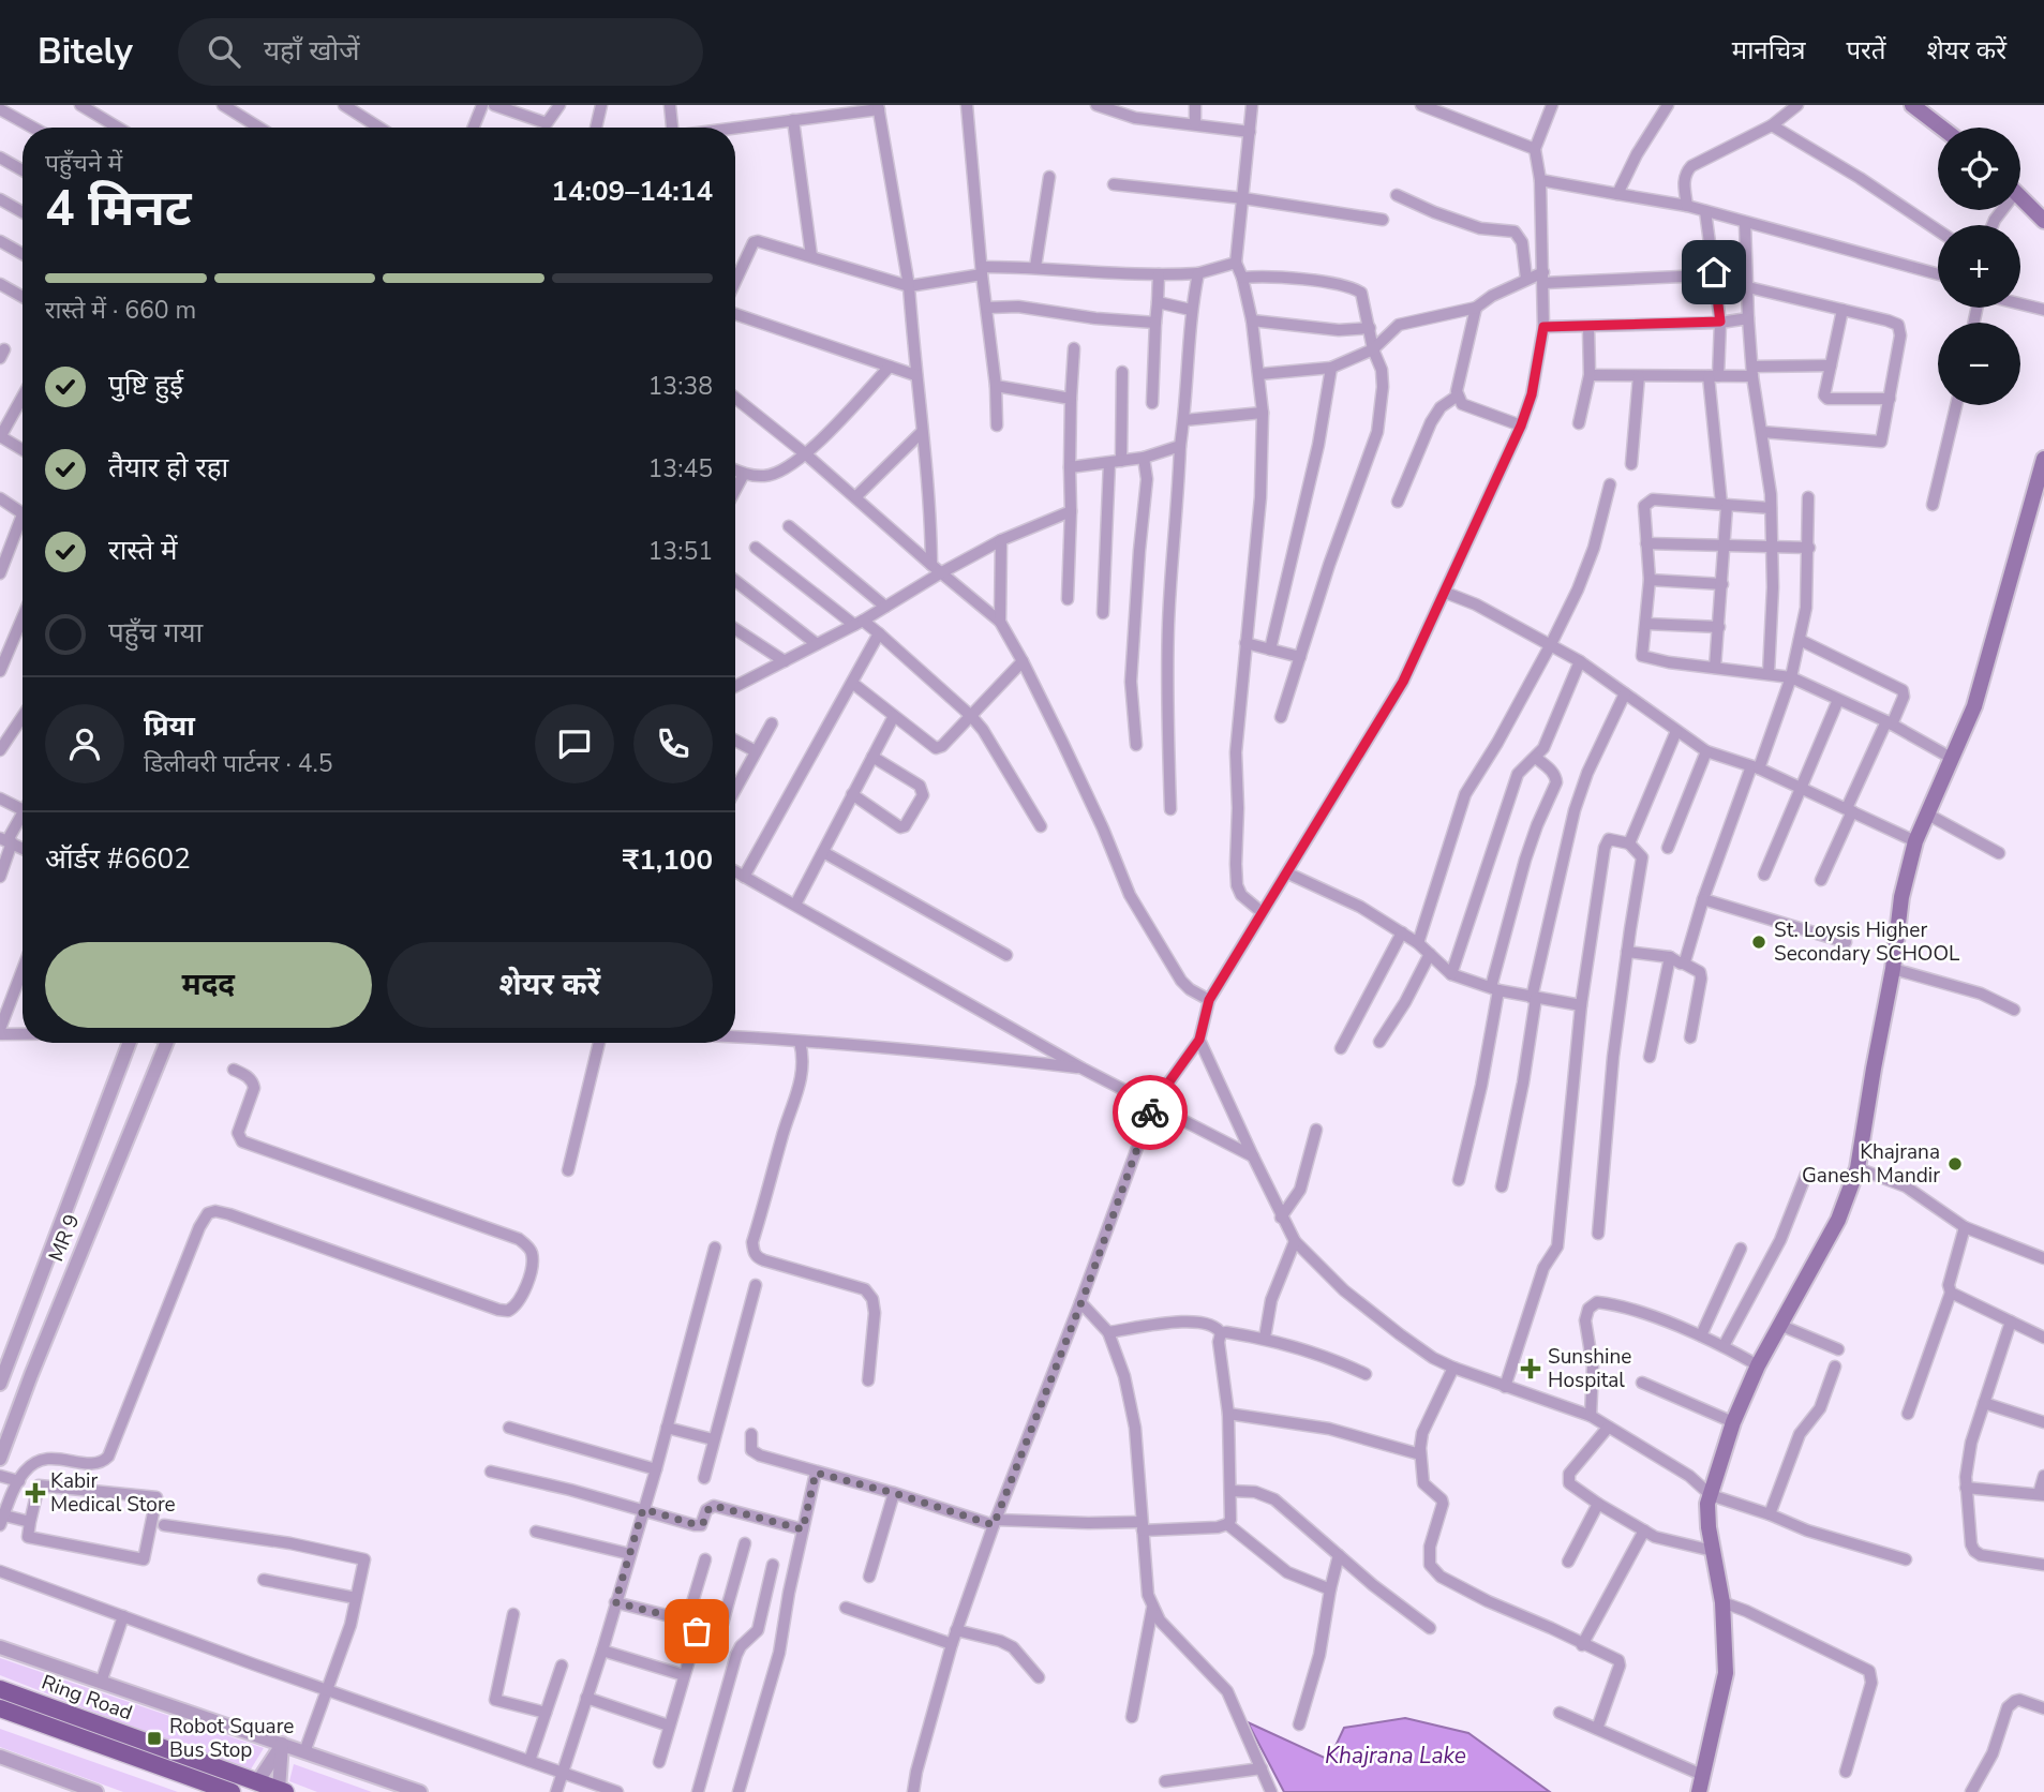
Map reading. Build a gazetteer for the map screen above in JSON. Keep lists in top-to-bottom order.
{
  "streets": {
    "main road": ["Ring Road"],
    "street": ["MR 9"]
  },
  "water": ["Khajrana Lake"],
  "places": {
    "other": ["St. Loysis Higher Secondary SCHOOL", "Khajrana Ganesh Mandir"],
    "health": ["Sunshine Hospital", "Kabir Medical Store"],
    "transit": ["Robot Square Bus Stop"]
  },
  "page": {
    "header": "Bitely",
    "search": "यहाँ खोजें",
    "nav": ["मानचित्र", "परतें", "शेयर करें"],
    "map_buttons": ["+", "−"],
    "heading": ["4 मिनट", "पहुँचने में", "14:09–14:14"],
    "panel": [
      "प्रिया",
      "डिलीवरी पार्टनर · 4.5",
      "ऑर्डर #6602",
      "₹1,100"
    ],
    "bar": "रास्ते में · 660 m",
    "list": [
      ["पुष्टि हुई", "13:38"],
      ["तैयार हो रहा", "13:45"],
      ["रास्ते में", "13:51"],
      "पहुँच गया"
    ],
    "buttons": ["मदद", "शेयर करें"]
  }
}
